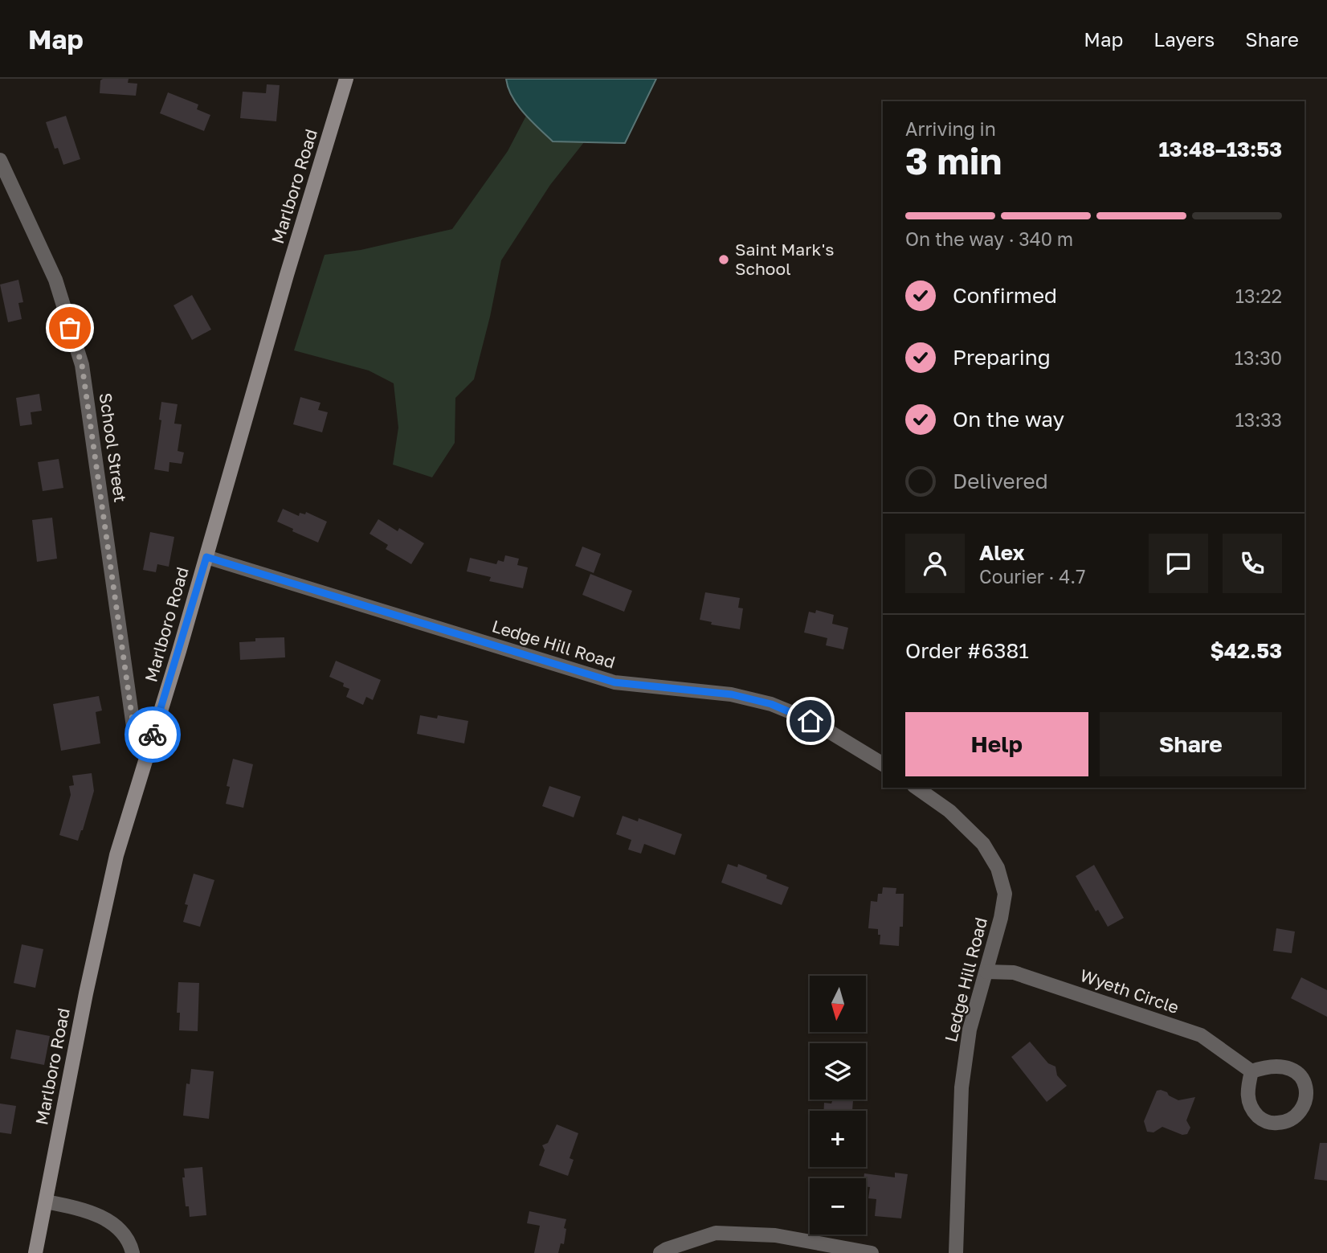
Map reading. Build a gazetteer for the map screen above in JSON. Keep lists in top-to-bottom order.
{
  "streets": {
    "main road": ["Marlboro Road"],
    "street": ["School Street", "Ledge Hill Road", "Wyeth Circle"]
  },
  "crossings": [
    ["Marlboro Road", "School Street"],
    ["Marlboro Road", "Ledge Hill Road"],
    ["Ledge Hill Road", "Wyeth Circle"]
  ],
  "places": ["Saint Mark's School"],
  "north": "bottom",
  "page": {
    "header": "Map",
    "nav": ["Map", "Layers", "Share"],
    "heading": ["3 min", "Arriving in", "13:48–13:53"],
    "panel": [
      "Alex",
      "Courier · 4.7",
      "Order #6381",
      "$42.53"
    ],
    "bar": "On the way · 340 m",
    "list": [
      ["Confirmed", "13:22"],
      ["Preparing", "13:30"],
      ["On the way", "13:33"],
      "Delivered"
    ],
    "buttons": ["Help", "Share"],
    "map_buttons": ["+", "−"]
  }
}
